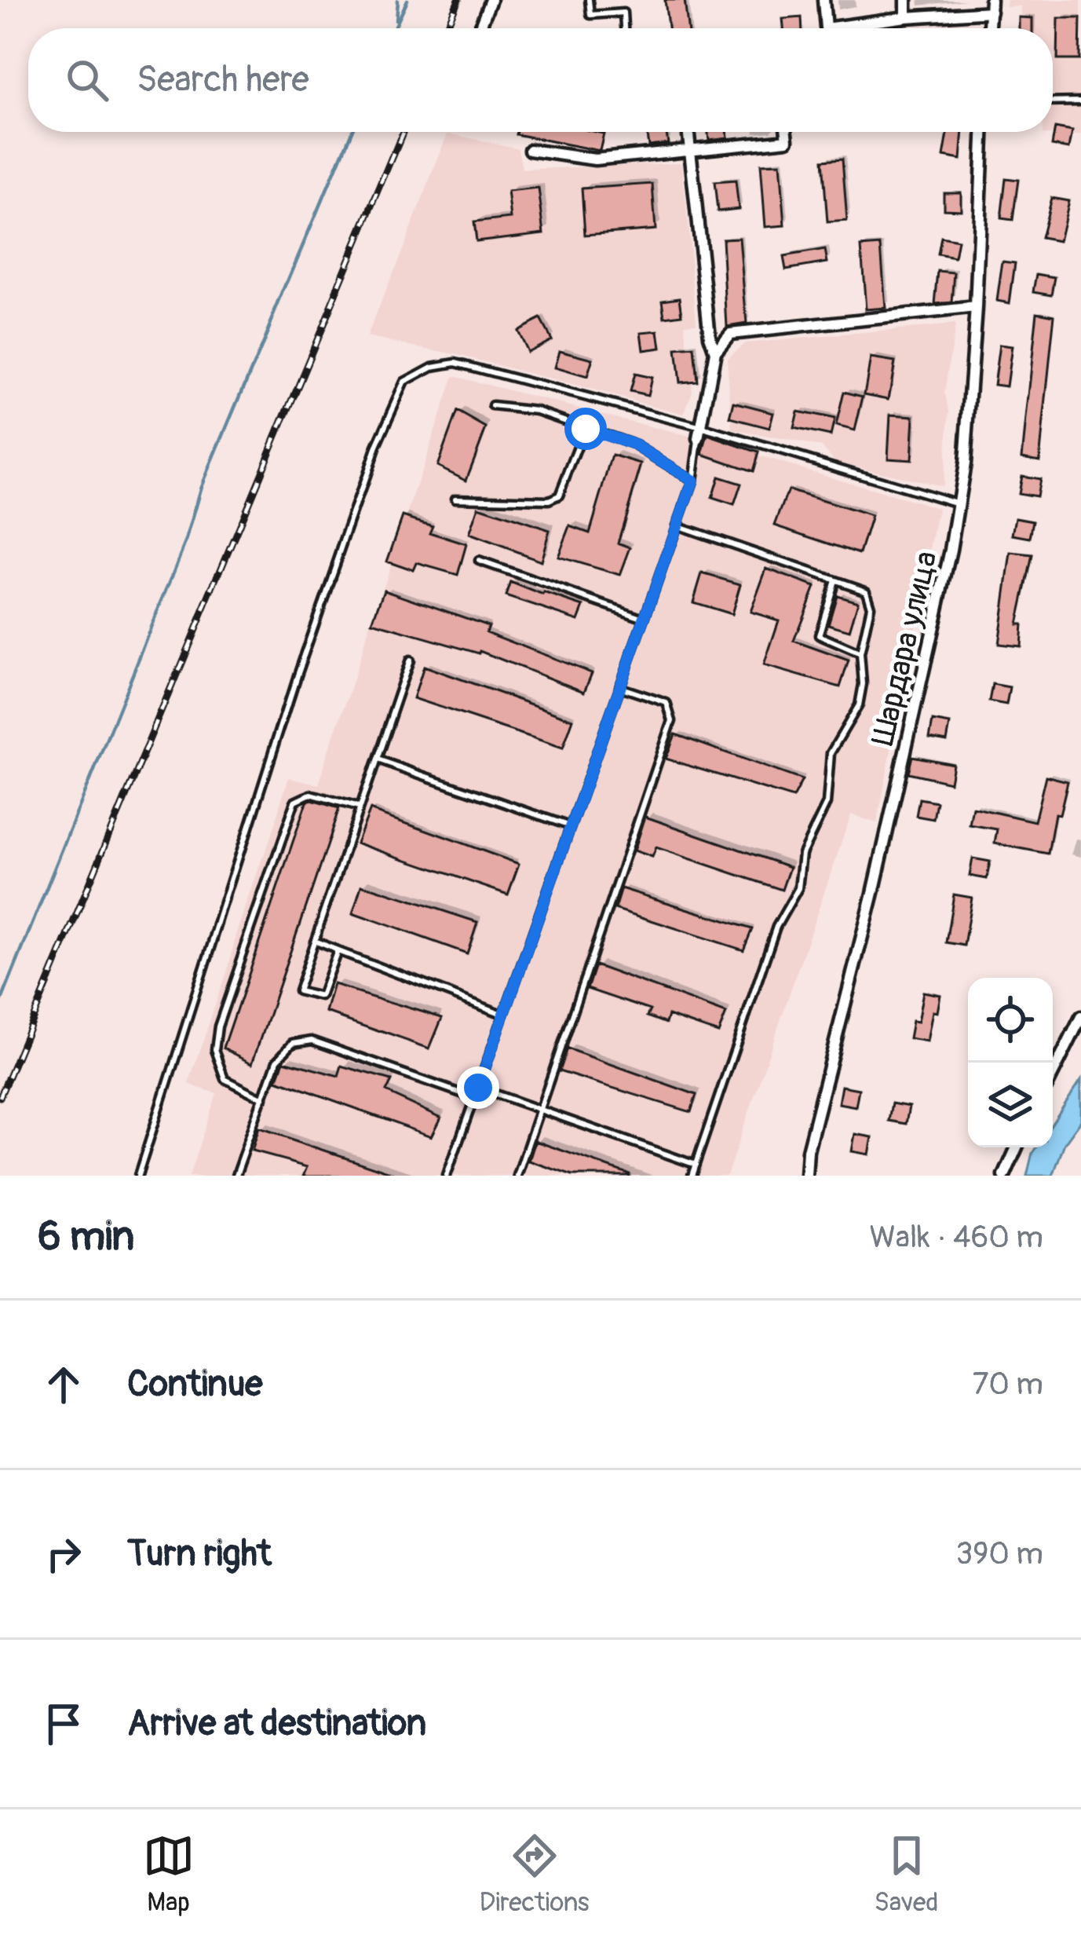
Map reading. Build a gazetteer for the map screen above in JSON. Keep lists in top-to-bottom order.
{
  "streets": {
    "street": ["Шардара улица"]
  },
  "page": {
    "search": "Search here",
    "heading": ["6 min", "Walk · 460 m"],
    "list": [
      ["Continue", "70 m"],
      ["Turn right", "390 m"],
      "Arrive at destination"
    ],
    "nav": ["Map", "Directions", "Saved"]
  }
}
